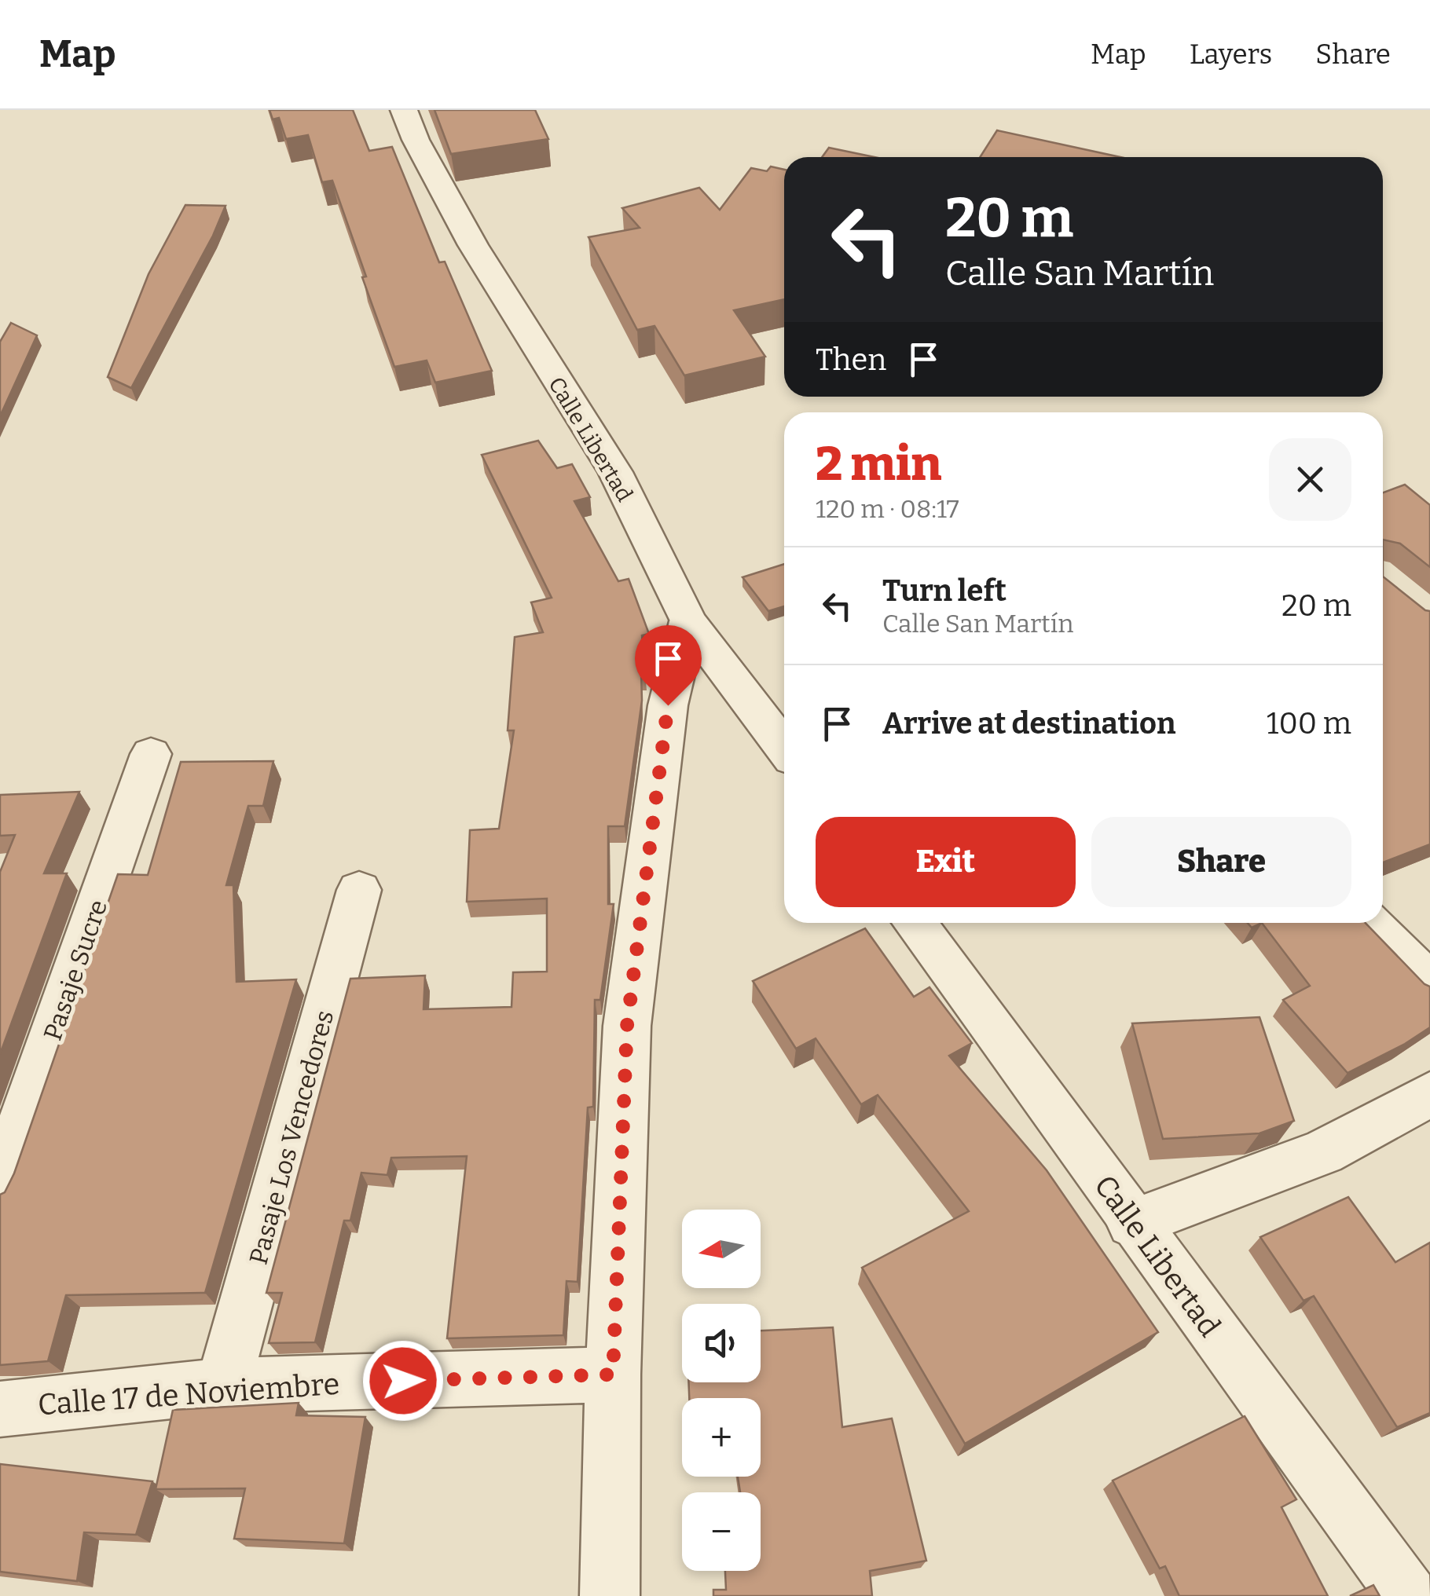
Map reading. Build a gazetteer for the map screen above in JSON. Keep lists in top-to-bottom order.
{
  "streets": {
    "street": [
      "Calle Libertad",
      "Pasaje Sucre",
      "Pasaje Los Vencedores",
      "Calle 17 de Noviembre"
    ]
  },
  "crossings": [
    ["Pasaje Los Vencedores", "Calle 17 de Noviembre"]
  ],
  "north": "left",
  "page": {
    "header": "Map",
    "nav": ["Map", "Layers", "Share"],
    "turn": ["20 m", "Calle San Martín"],
    "then": "Then",
    "heading": ["2 min", "120 m · 08:17"],
    "list": [
      {
        "name": "Turn left",
        "note": "Calle San Martín",
        "value": "20 m"
      },
      {
        "name": "Arrive at destination",
        "value": "100 m"
      }
    ],
    "buttons": ["Exit", "Share"],
    "map_buttons": ["+", "−"]
  }
}
